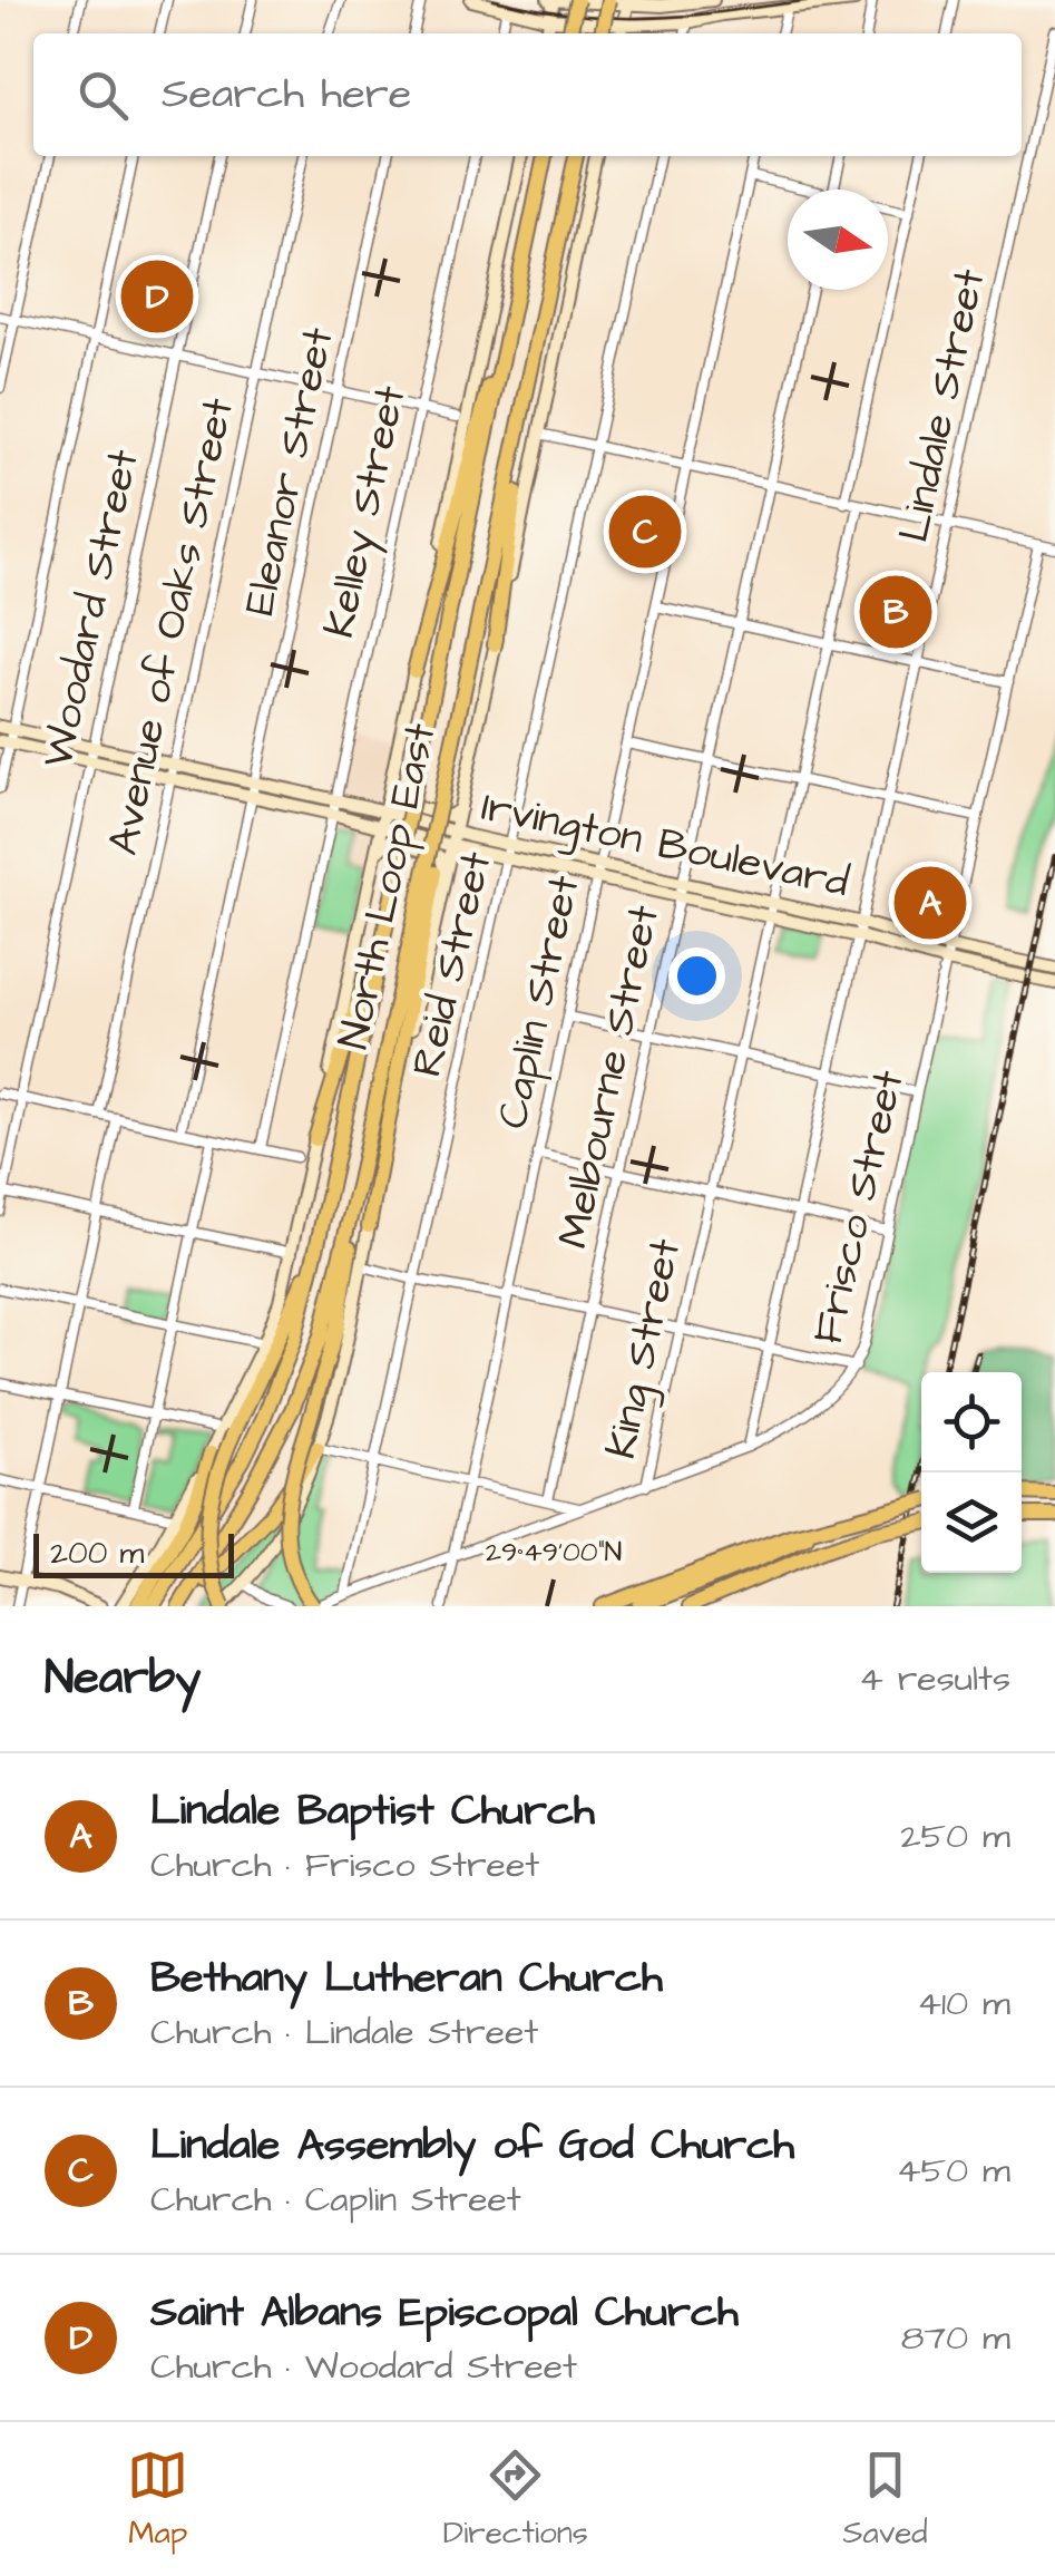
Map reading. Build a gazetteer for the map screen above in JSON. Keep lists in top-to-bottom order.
{
  "streets": {
    "highway": ["North Loop East"],
    "main road": ["Irvington Boulevard"],
    "street": [
      "Lindale Street",
      "Eleanor Street",
      "Kelley Street",
      "Woodard Street",
      "Avenue of Oaks Street",
      "Reid Street",
      "Caplin Street",
      "Melbourne Street",
      "Frisco Street",
      "King Street"
    ]
  },
  "crossings": [
    ["Lindale Street", "Irvington Boulevard"],
    ["Lindale Street", "Frisco Street"],
    ["Eleanor Street", "Irvington Boulevard"],
    ["Kelley Street", "Irvington Boulevard"],
    ["Woodard Street", "Irvington Boulevard"],
    ["Avenue of Oaks Street", "Irvington Boulevard"],
    ["Irvington Boulevard", "Reid Street"],
    ["Irvington Boulevard", "Caplin Street"],
    ["Irvington Boulevard", "Melbourne Street"],
    ["Irvington Boulevard", "Frisco Street"],
    ["Irvington Boulevard", "King Street"],
    ["Reid Street", "Frisco Street"],
    ["Caplin Street", "Frisco Street"],
    ["Frisco Street", "King Street"]
  ],
  "scale_bar": "200 m",
  "north": "right",
  "page": {
    "search": "Search here",
    "pins": [
      "D",
      "C",
      "B",
      "A"
    ],
    "scale": "200 m",
    "heading": ["Nearby", "4 results"],
    "list": [
      {
        "mark": "A",
        "name": "Lindale Baptist Church",
        "note": "Church · Frisco Street",
        "value": "250 m"
      },
      {
        "mark": "B",
        "name": "Bethany Lutheran Church",
        "note": "Church · Lindale Street",
        "value": "410 m"
      },
      {
        "mark": "C",
        "name": "Lindale Assembly of God Church",
        "note": "Church · Caplin Street",
        "value": "450 m"
      },
      {
        "mark": "D",
        "name": "Saint Albans Episcopal Church",
        "note": "Church · Woodard Street",
        "value": "870 m"
      }
    ],
    "nav": ["Map", "Directions", "Saved"]
  },
  "coordinates": ["29°49'00\"N"]
}
